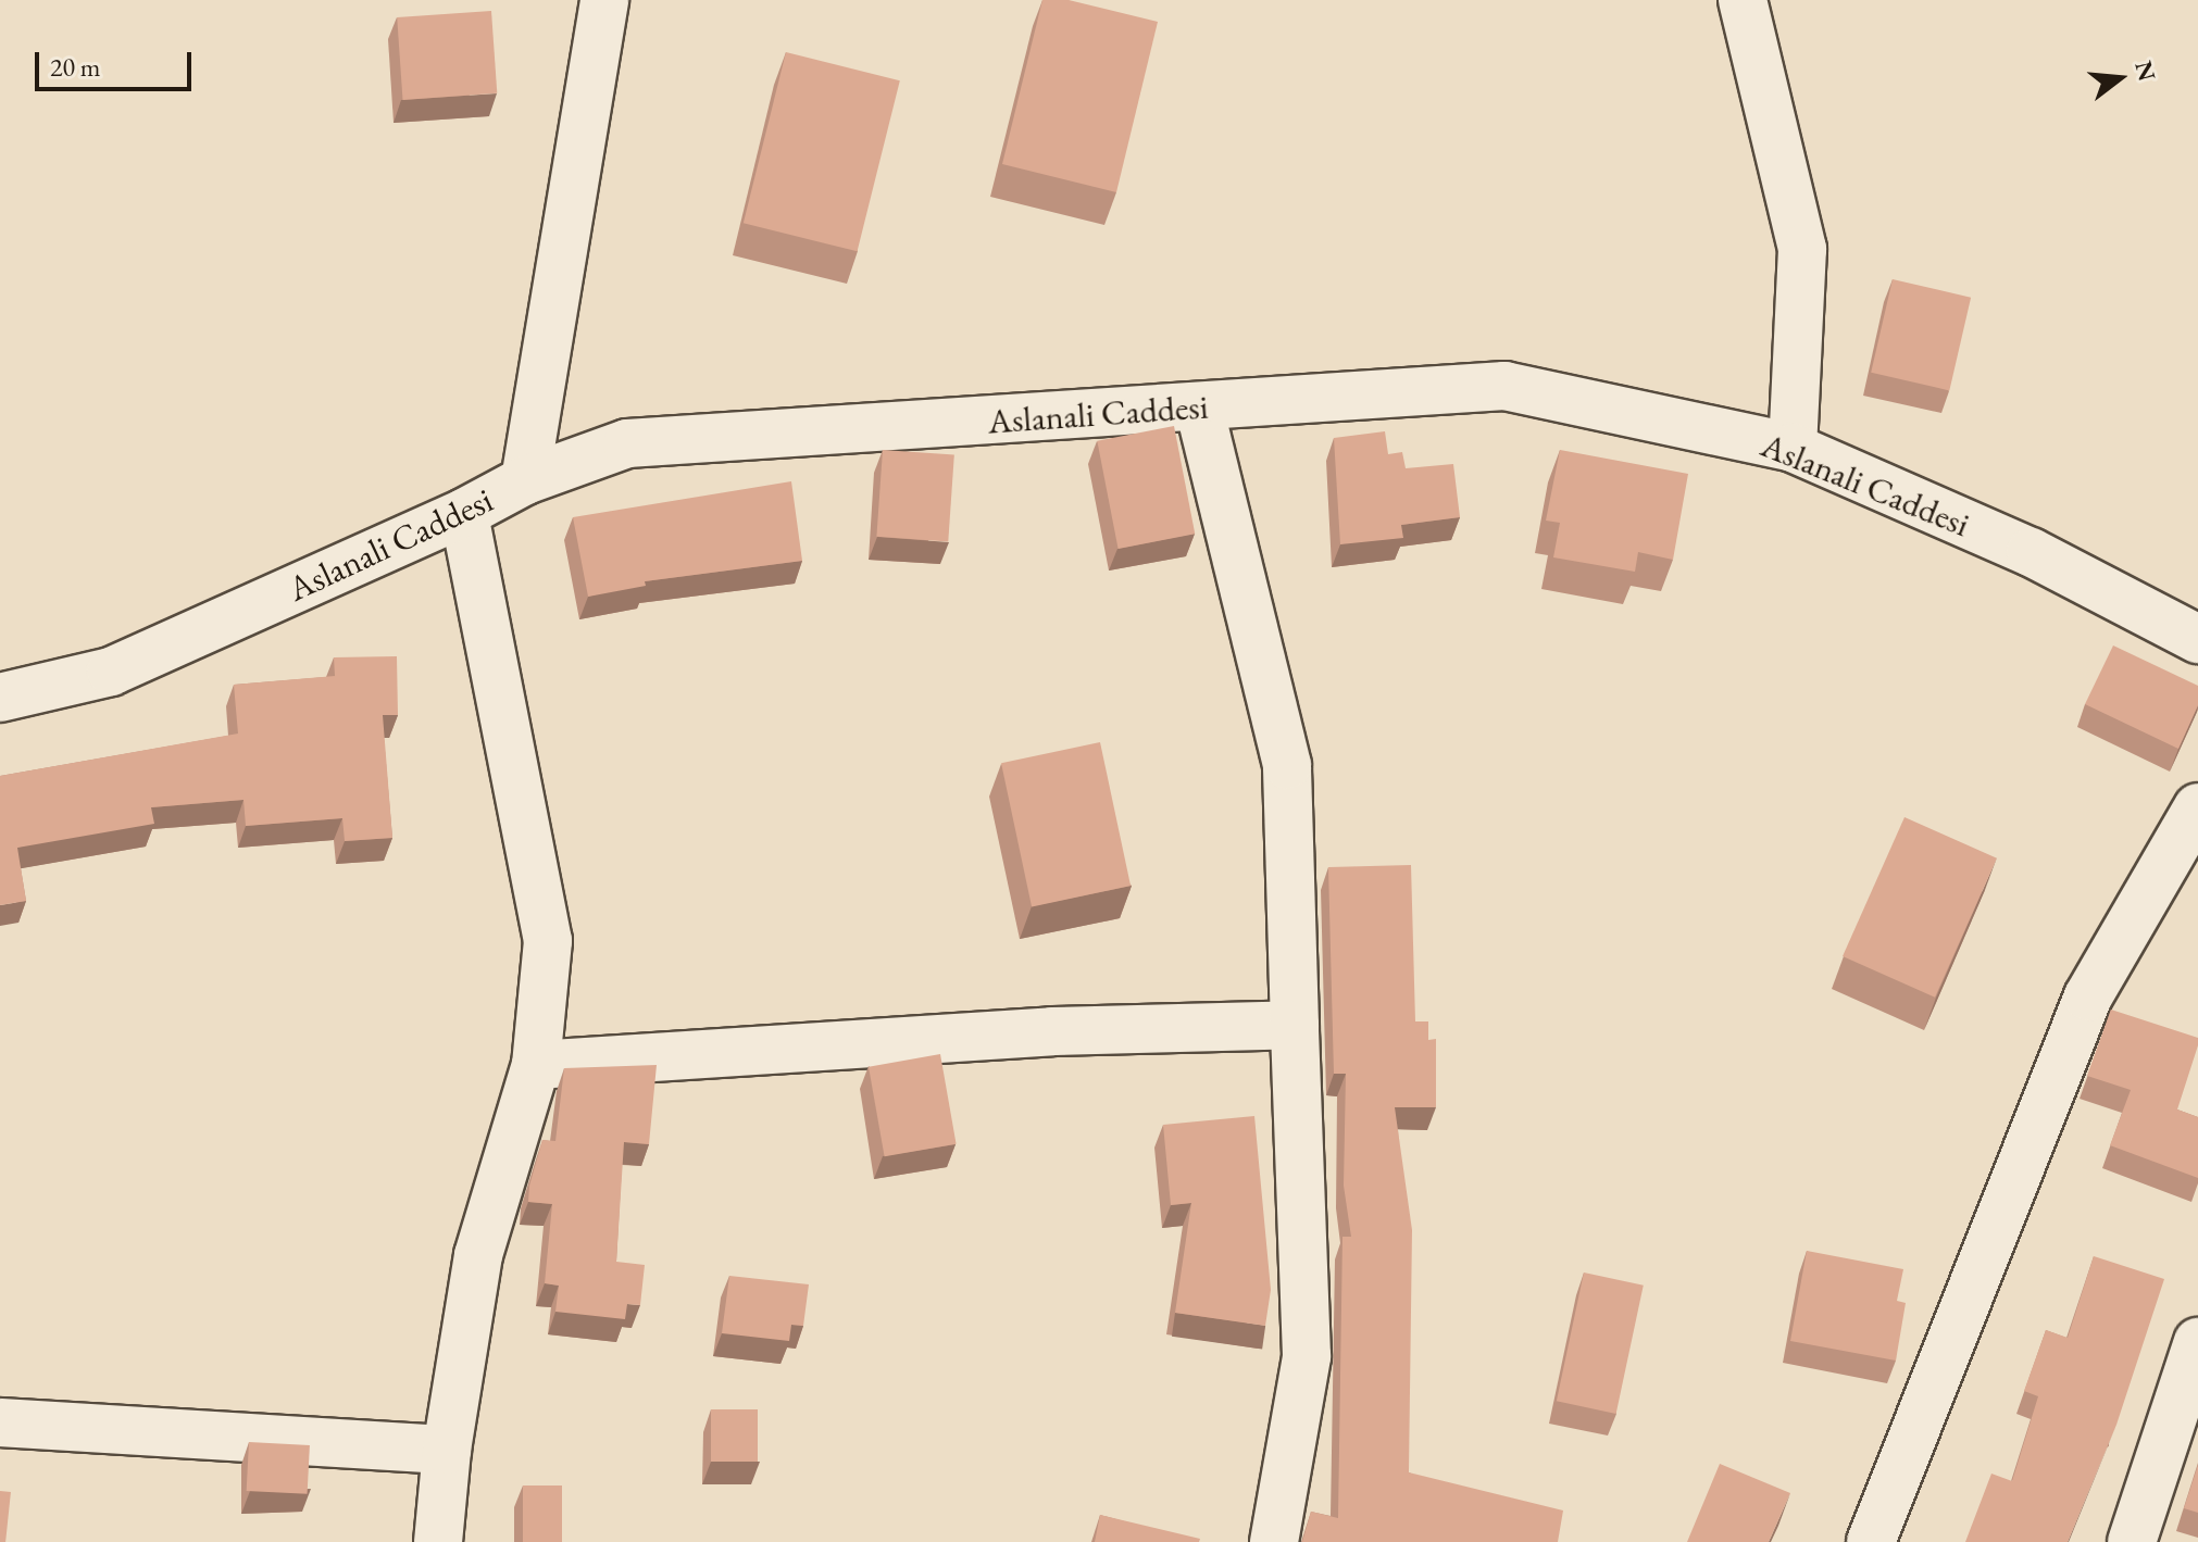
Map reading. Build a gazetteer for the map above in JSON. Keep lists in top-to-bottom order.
{
  "streets": {
    "street": ["Aslanali Caddesi"]
  },
  "scale_bar": "20 m",
  "north": "right"
}
